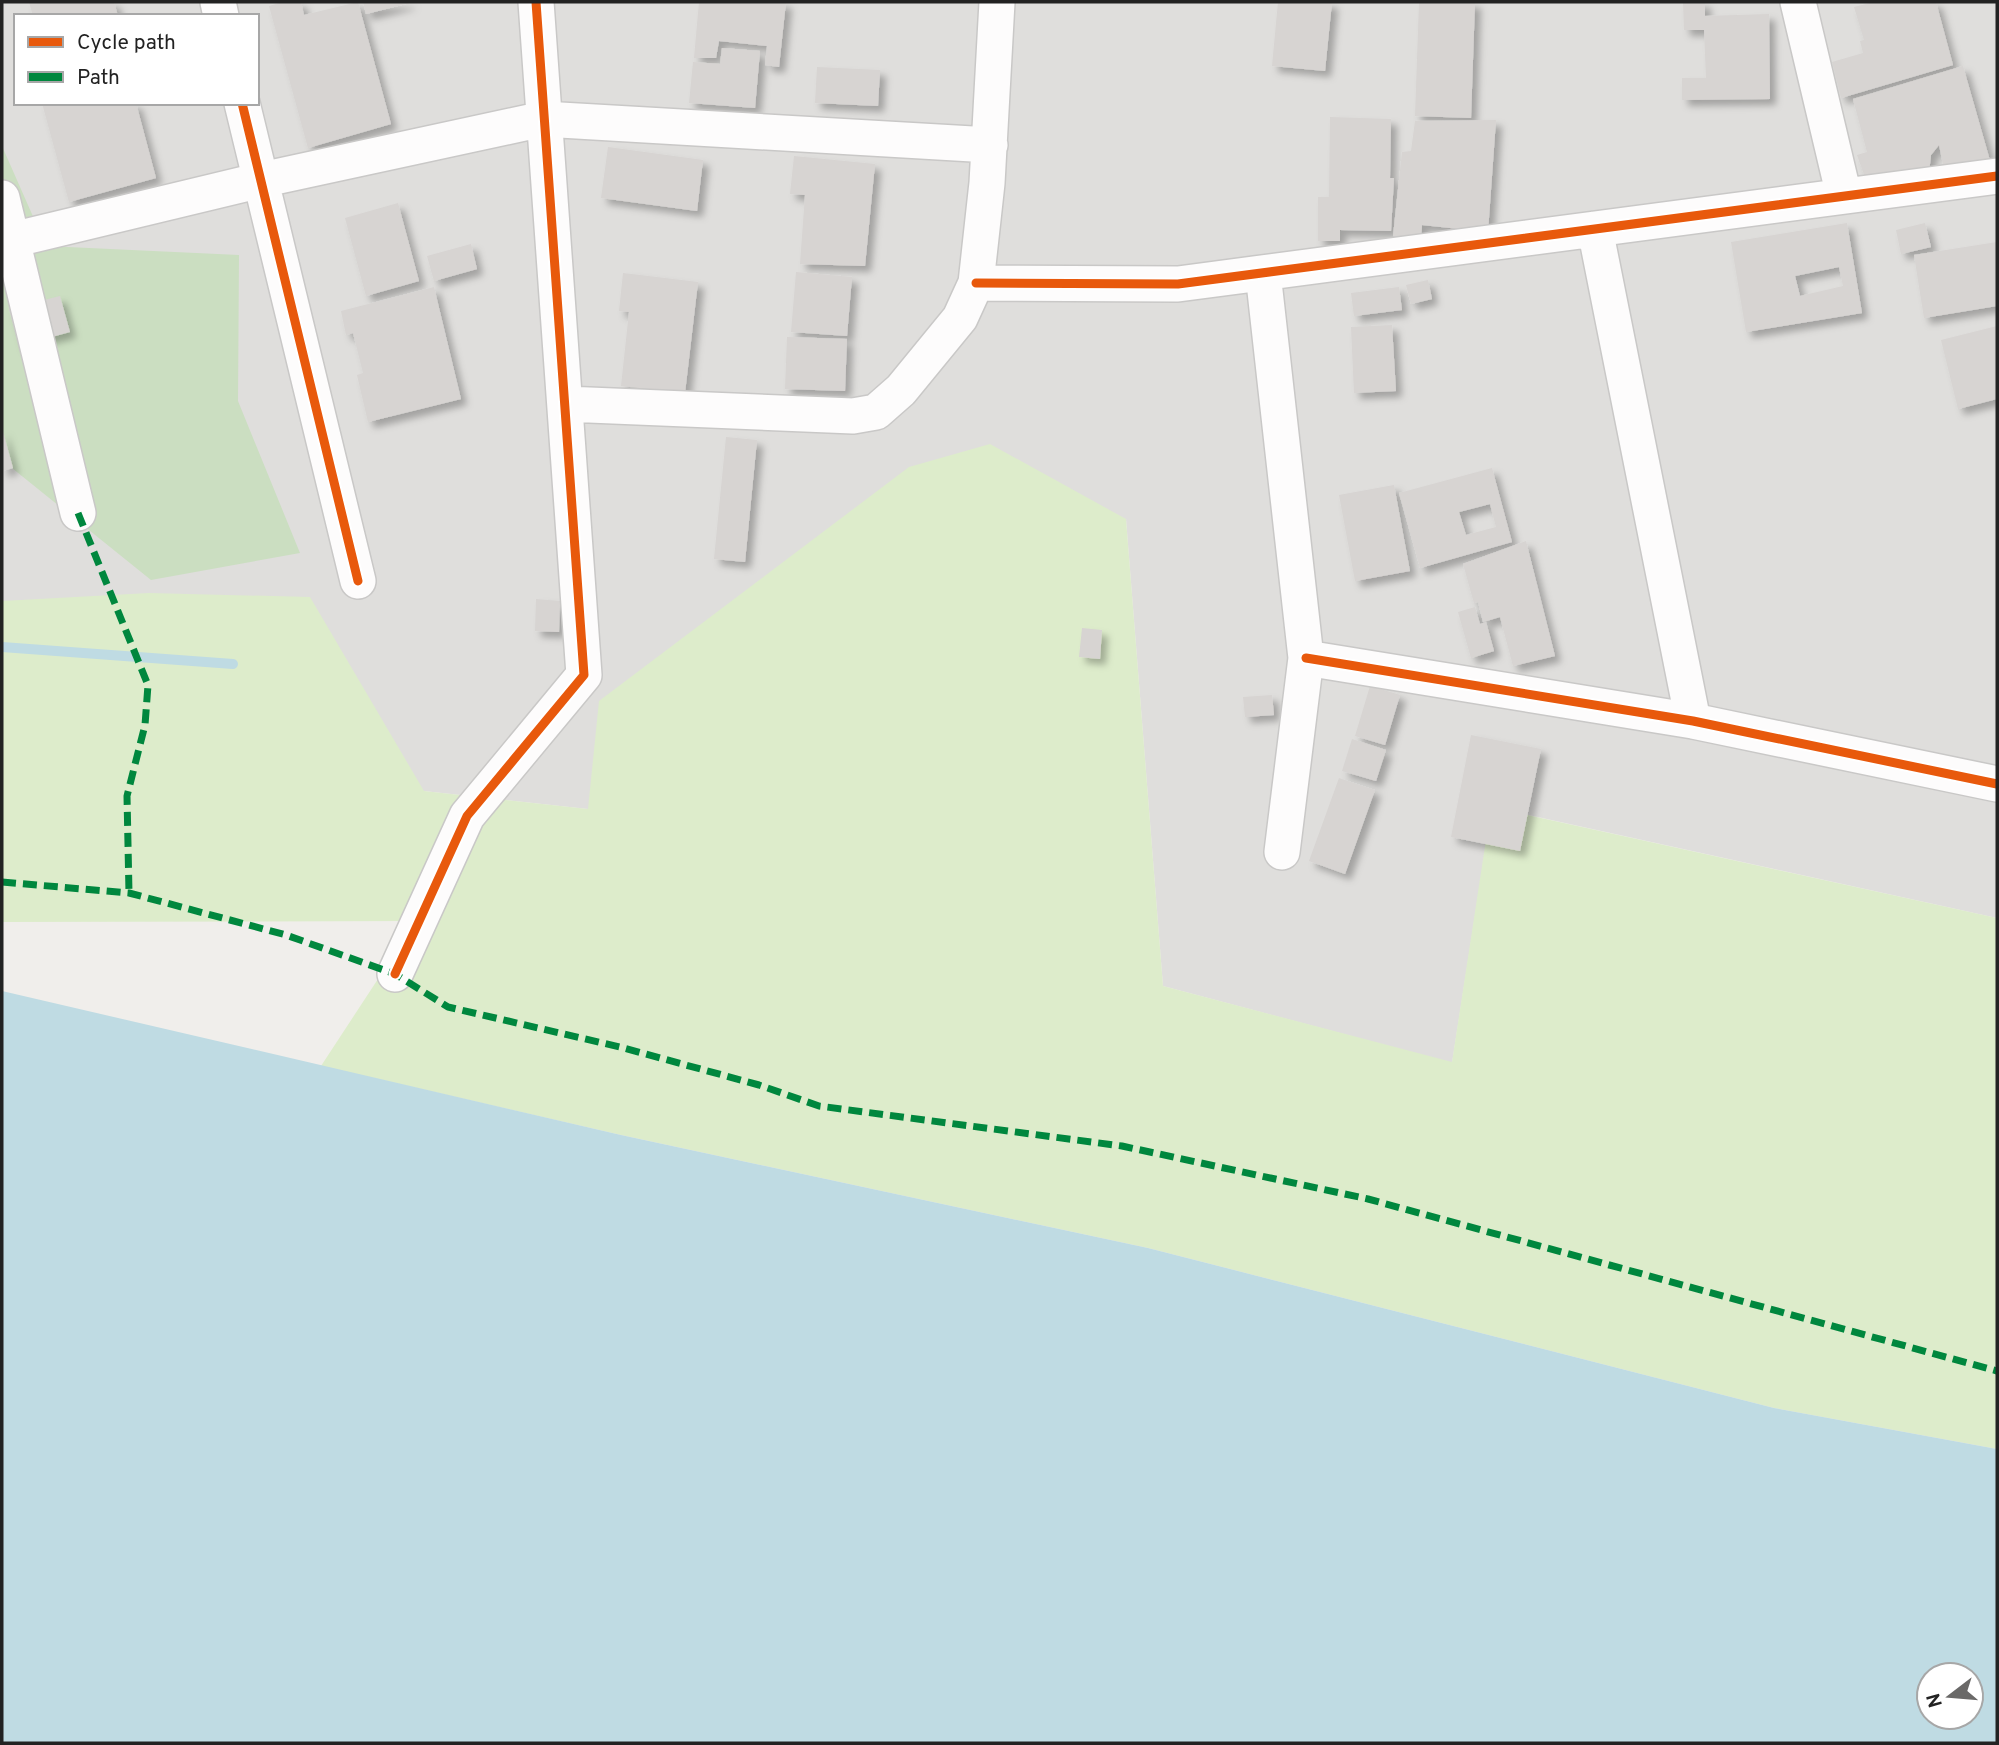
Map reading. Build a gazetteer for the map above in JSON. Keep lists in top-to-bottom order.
{
  "legend": ["Cycle path", "Path"],
  "north": "left"
}
